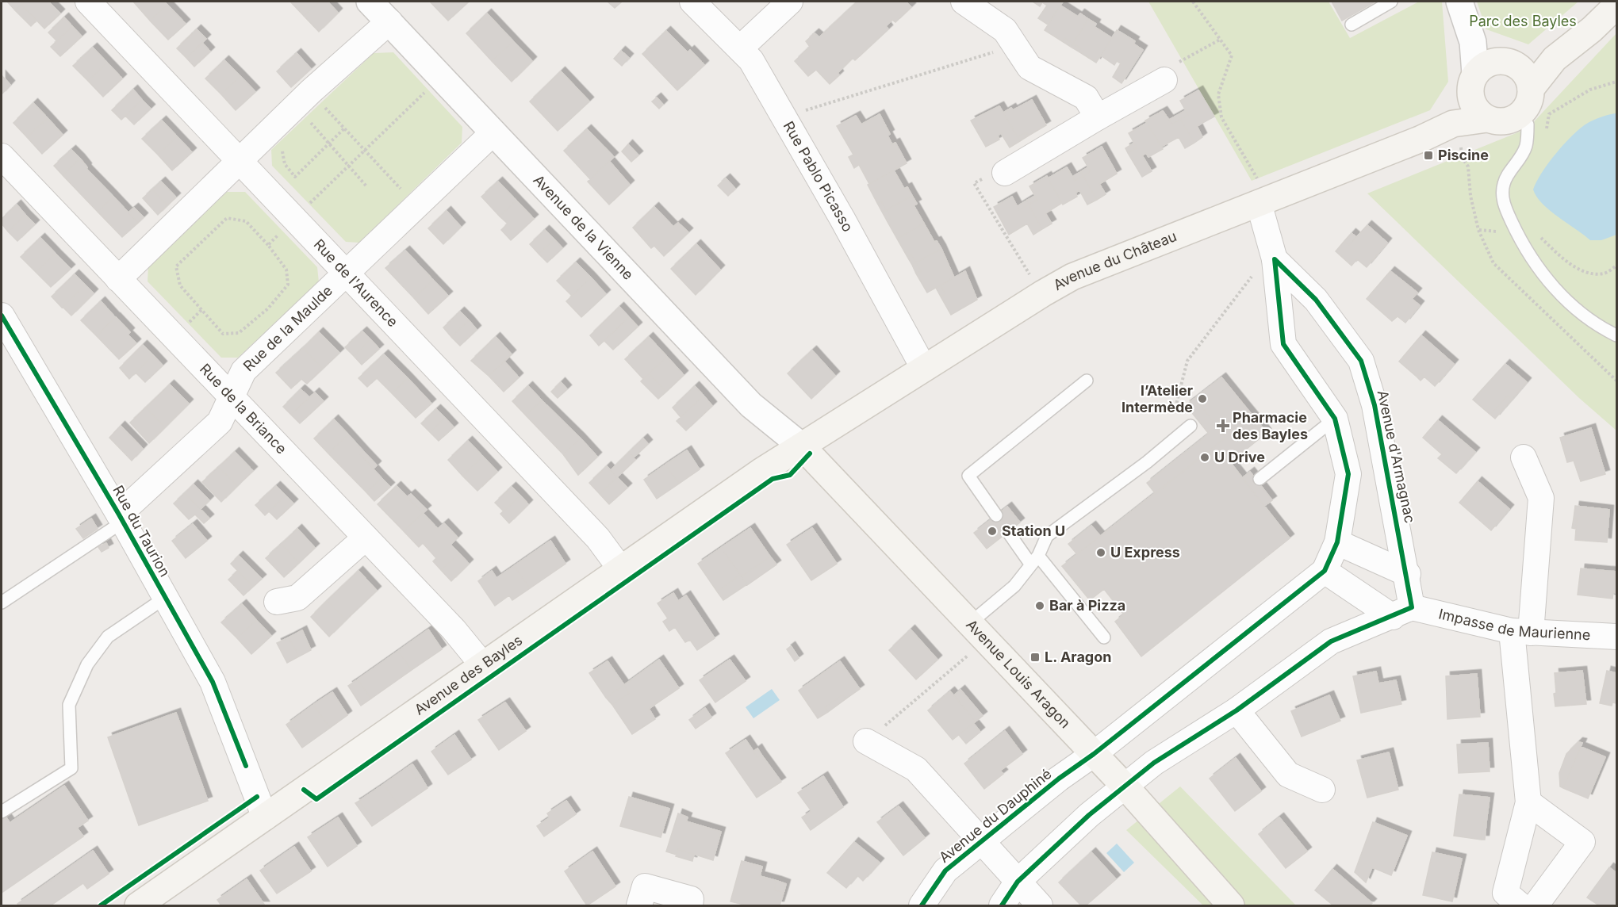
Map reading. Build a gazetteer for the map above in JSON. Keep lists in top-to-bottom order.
{
  "streets": {
    "main road": ["Avenue du Château", "Avenue des Bayles", "Avenue Louis Aragon"],
    "street": [
      "Rue Pablo Picasso",
      "Avenue de la Vienne",
      "Rue de l'Aurence",
      "Rue de la Maulde",
      "Rue de la Briance",
      "Avenue d'Armagnac",
      "Rue du Taurion",
      "Impasse de Maurienne",
      "Avenue du Dauphiné"
    ]
  },
  "crossings": [
    ["Rue Pablo Picasso", "Avenue du Château"],
    ["Avenue de la Vienne", "Avenue du Château"],
    ["Avenue de la Vienne", "Rue de la Maulde"],
    ["Avenue de la Vienne", "Avenue des Bayles"],
    ["Avenue de la Vienne", "Avenue Louis Aragon"],
    ["Avenue du Château", "Avenue d'Armagnac"],
    ["Avenue du Château", "Avenue des Bayles"],
    ["Avenue du Château", "Avenue Louis Aragon"],
    ["Rue de l'Aurence", "Rue de la Maulde"],
    ["Rue de l'Aurence", "Avenue des Bayles"],
    ["Rue de la Maulde", "Rue de la Briance"],
    ["Rue de la Maulde", "Rue du Taurion"],
    ["Rue de la Briance", "Avenue des Bayles"],
    ["Avenue d'Armagnac", "Impasse de Maurienne"],
    ["Avenue d'Armagnac", "Avenue Louis Aragon"],
    ["Avenue d'Armagnac", "Avenue du Dauphiné"],
    ["Rue du Taurion", "Avenue des Bayles"],
    ["Avenue des Bayles", "Avenue Louis Aragon"],
    ["Avenue Louis Aragon", "Avenue du Dauphiné"]
  ],
  "parks": ["Parc des Bayles"],
  "places": {
    "transit": ["Piscine", "L. Aragon"],
    "other": [
      "l’Atelier Intermède",
      "U Drive",
      "Station U",
      "U Express",
      "Bar à Pizza"
    ],
    "health": ["Pharmacie des Bayles"]
  }
}
